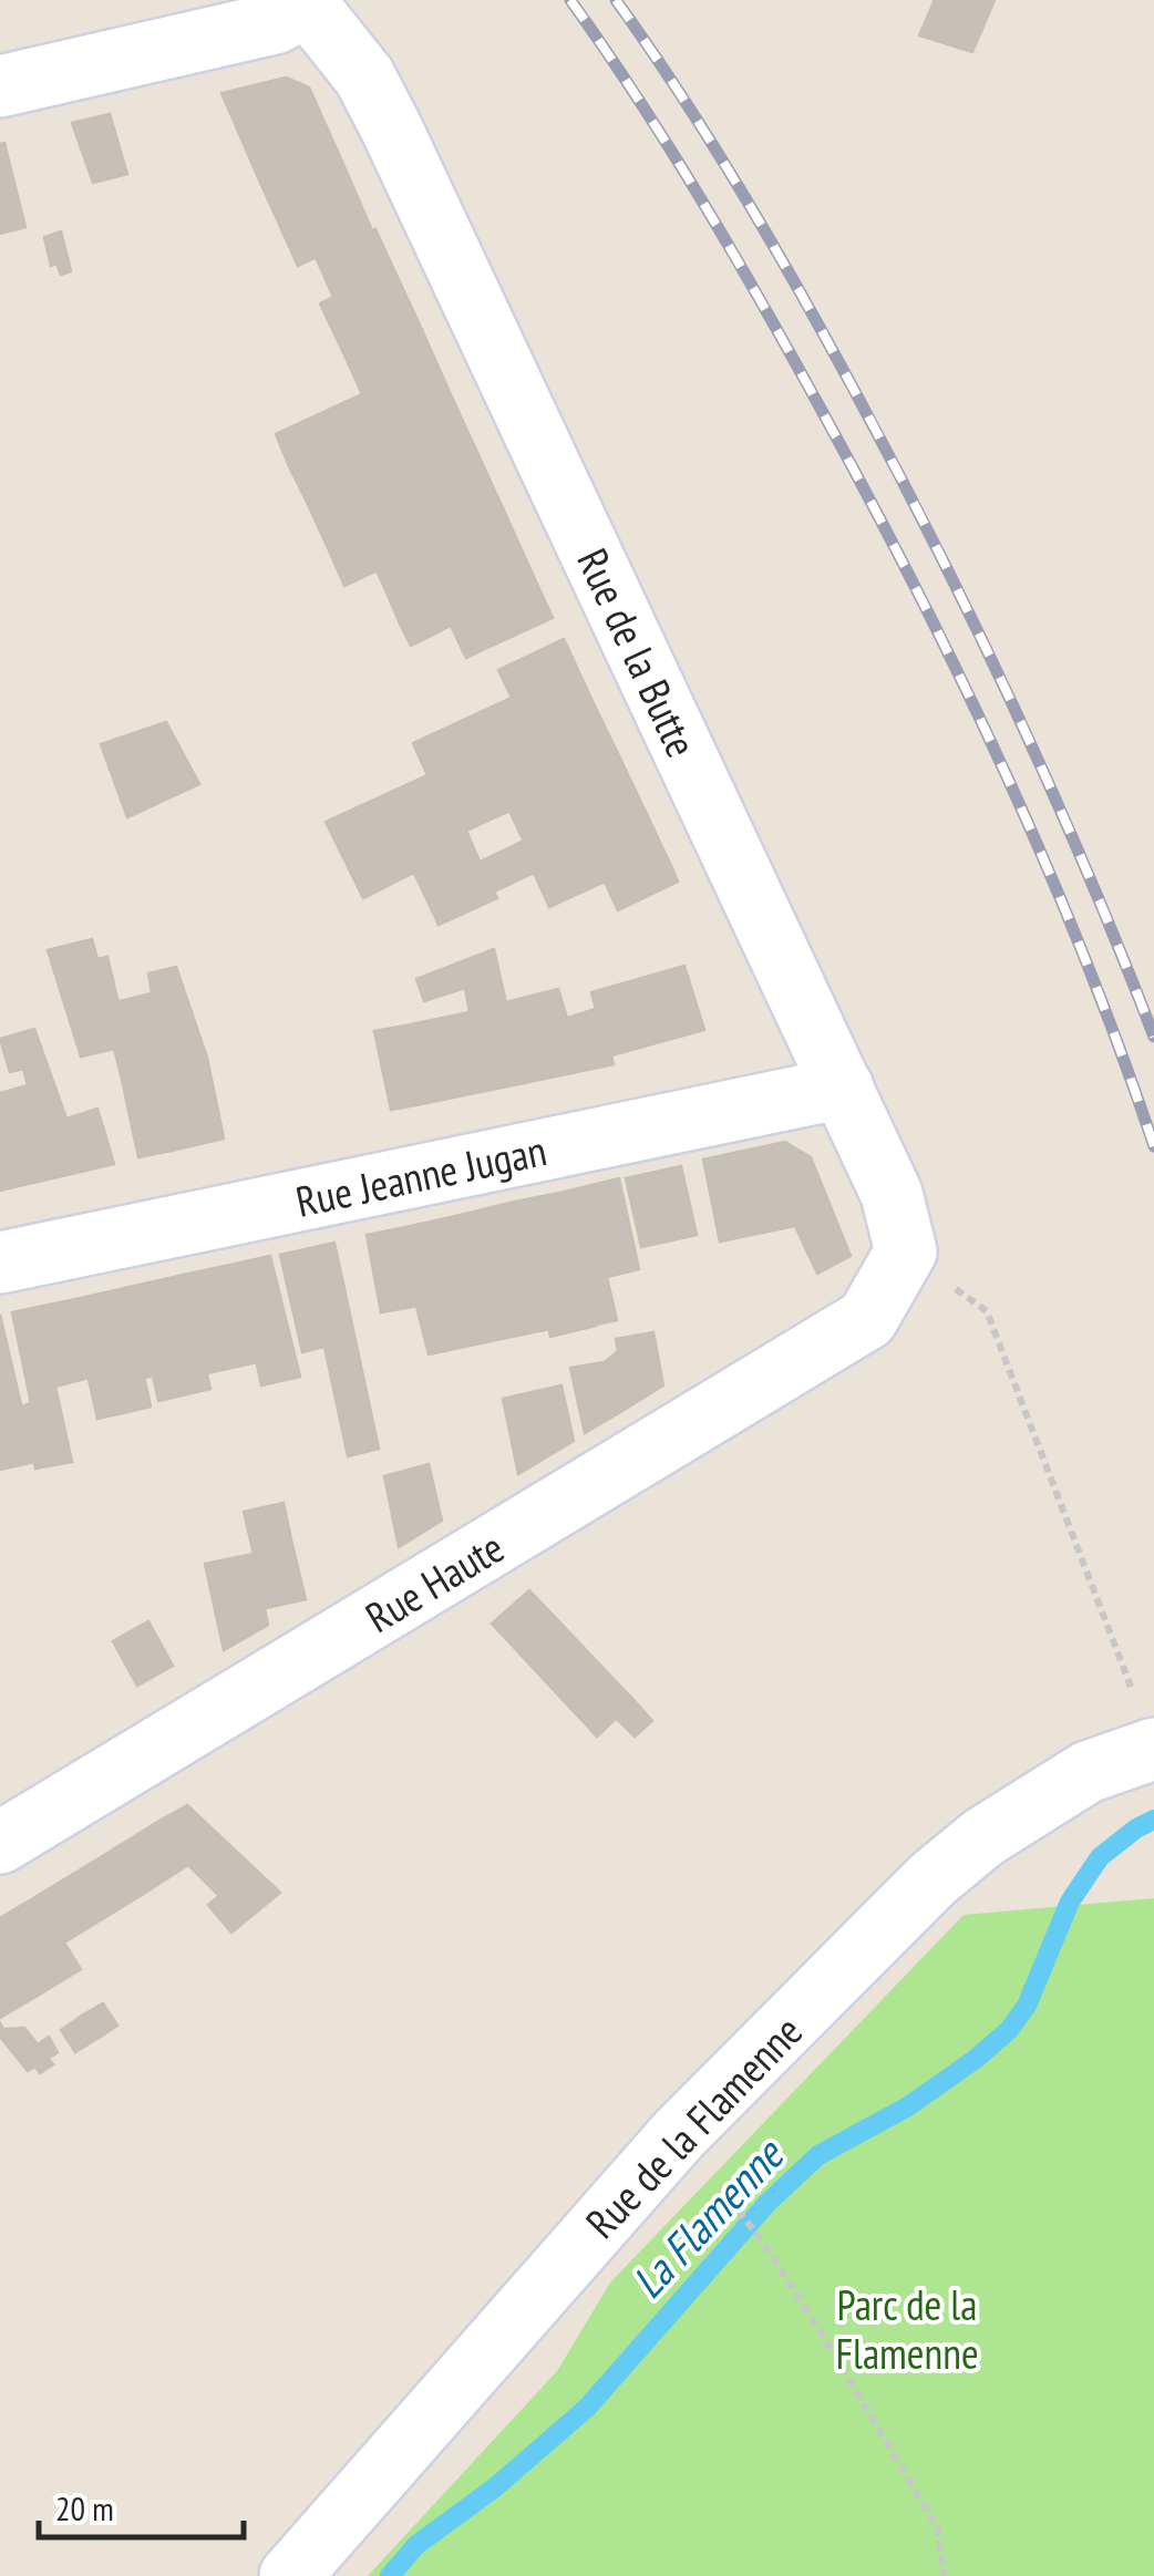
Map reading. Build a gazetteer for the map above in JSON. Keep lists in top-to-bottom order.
{
  "streets": {
    "street": [
      "Rue de la Butte",
      "Rue Jeanne Jugan",
      "Rue Haute",
      "Rue de la Flamenne"
    ]
  },
  "crossings": [
    ["Rue de la Butte", "Rue Jeanne Jugan"],
    ["Rue de la Butte", "Rue Haute"]
  ],
  "water": ["La Flamenne"],
  "parks": ["Parc de la Flamenne"],
  "scale_bar": "20 m"
}
